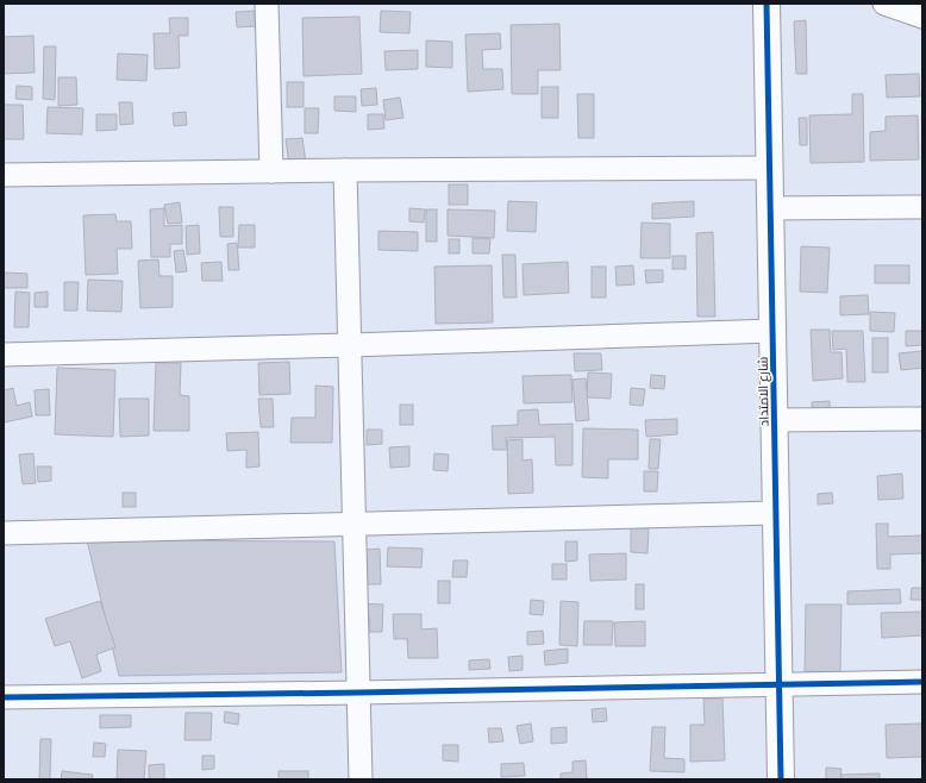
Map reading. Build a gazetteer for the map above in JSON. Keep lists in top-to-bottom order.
{
  "streets": {
    "street": ["شارع الامتداد"]
  }
}
